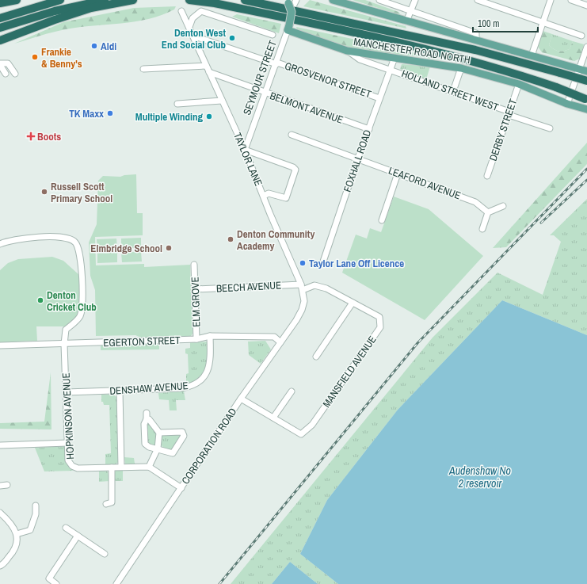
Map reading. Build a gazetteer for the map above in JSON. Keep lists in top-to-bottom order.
{
  "streets": {
    "main road": ["MANCHESTER ROAD NORTH", "SEYMOUR STREET"],
    "street": [
      "GROSVENOR STREET",
      "HOLLAND STREET WEST",
      "BELMONT AVENUE",
      "DERBY STREET",
      "TAYLOR LANE",
      "FOXHALL ROAD",
      "LEAFORD AVENUE",
      "BEECH AVENUE",
      "ELM GROVE",
      "EGERTON STREET",
      "MANSFIELD AVENUE",
      "DENSHAW AVENUE",
      "HOPKINSON AVENUE",
      "CORPORATION ROAD"
    ]
  },
  "crossings": [
    ["MANCHESTER ROAD NORTH", "SEYMOUR STREET"],
    ["MANCHESTER ROAD NORTH", "HOLLAND STREET WEST"],
    ["MANCHESTER ROAD NORTH", "DERBY STREET"],
    ["MANCHESTER ROAD NORTH", "FOXHALL ROAD"],
    ["SEYMOUR STREET", "GROSVENOR STREET"],
    ["SEYMOUR STREET", "BELMONT AVENUE"],
    ["SEYMOUR STREET", "TAYLOR LANE"],
    ["GROSVENOR STREET", "TAYLOR LANE"],
    ["GROSVENOR STREET", "FOXHALL ROAD"],
    ["HOLLAND STREET WEST", "DERBY STREET"],
    ["HOLLAND STREET WEST", "FOXHALL ROAD"],
    ["BELMONT AVENUE", "TAYLOR LANE"],
    ["BELMONT AVENUE", "FOXHALL ROAD"],
    ["TAYLOR LANE", "BEECH AVENUE"],
    ["TAYLOR LANE", "MANSFIELD AVENUE"],
    ["TAYLOR LANE", "CORPORATION ROAD"],
    ["FOXHALL ROAD", "LEAFORD AVENUE"],
    ["BEECH AVENUE", "ELM GROVE"],
    ["BEECH AVENUE", "MANSFIELD AVENUE"],
    ["ELM GROVE", "EGERTON STREET"],
    ["EGERTON STREET", "DENSHAW AVENUE"],
    ["EGERTON STREET", "HOPKINSON AVENUE"],
    ["EGERTON STREET", "CORPORATION ROAD"],
    ["MANSFIELD AVENUE", "CORPORATION ROAD"],
    ["DENSHAW AVENUE", "HOPKINSON AVENUE"]
  ],
  "water": ["Audenshaw No 2 reservoir"],
  "places": {
    "other": [
      "Denton West End Social Club",
      "Aldi",
      "Frankie & Benny's",
      "TK Maxx",
      "Multiple Winding",
      "Russell Scott Primary School",
      "Denton Community Academy",
      "Elmbridge School",
      "Taylor Lane Off Licence",
      "Denton Cricket Club"
    ],
    "health": ["Boots"]
  },
  "scale_bar": "100 m"
}
